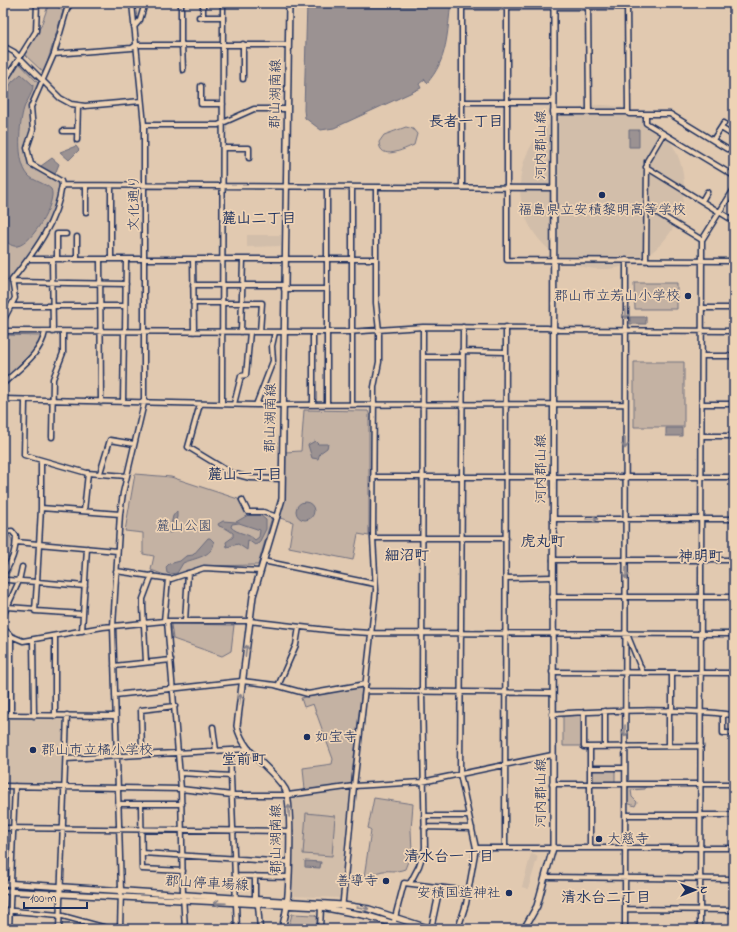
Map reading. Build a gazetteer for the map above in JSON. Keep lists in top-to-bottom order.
{
  "streets": {
    "main road": ["郡山湖南線", "河内郡山線", "郡山停車場線"],
    "street": ["文化通り"]
  },
  "crossings": [
    ["郡山湖南線", "郡山停車場線"],
    ["文化通り", "郡山停車場線"]
  ],
  "districts": [
    "長者一丁目",
    "麓山二丁目",
    "麓山一丁目",
    "虎丸町",
    "細沼町",
    "神明町",
    "堂前町",
    "清水台一丁目",
    "清水台二丁目"
  ],
  "parks": ["麓山公園"],
  "places": [
    "福島県立安積黎明高等学校",
    "郡山市立芳山小学校",
    "如宝寺",
    "郡山市立橘小学校",
    "大慈寺",
    "善導寺",
    "安積国造神社"
  ],
  "scale_bar": "100 m",
  "north": "right"
}
